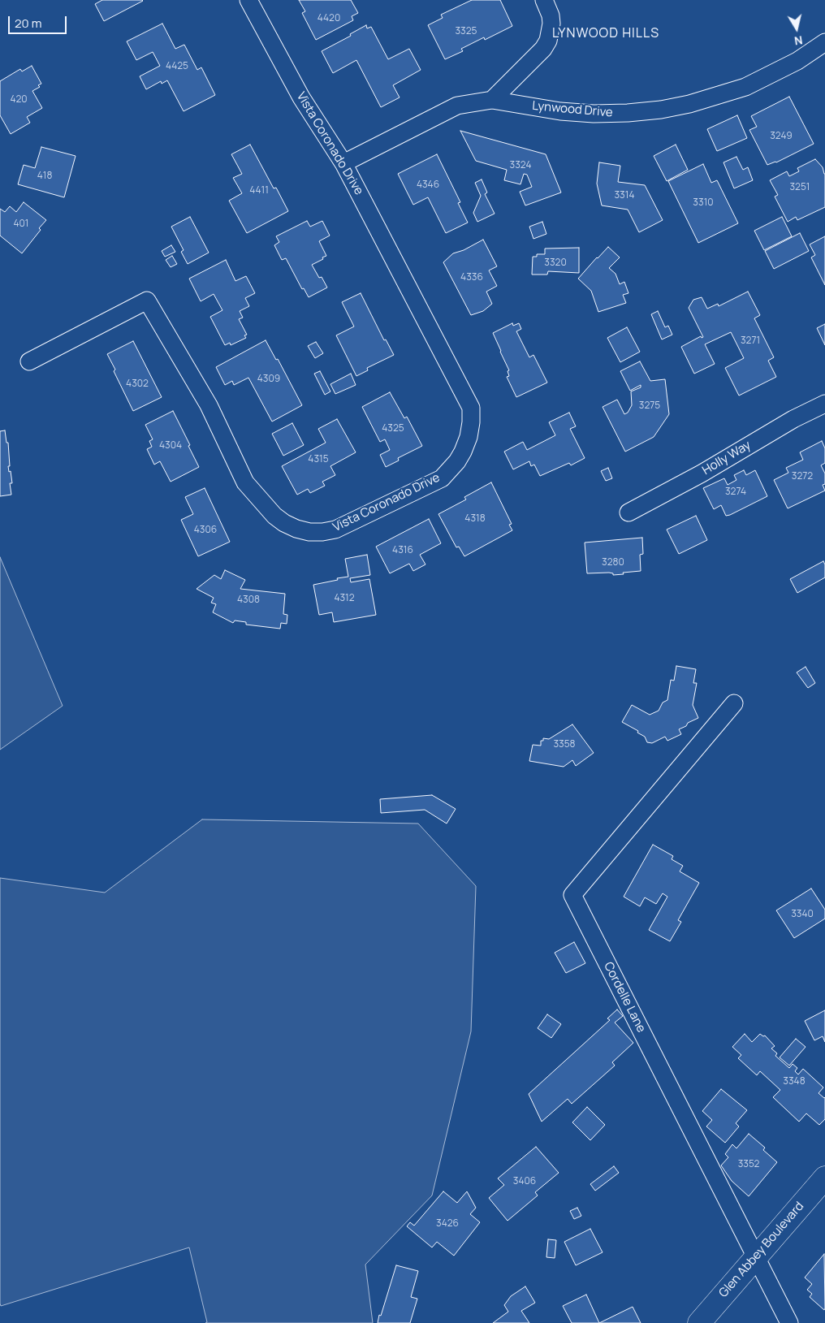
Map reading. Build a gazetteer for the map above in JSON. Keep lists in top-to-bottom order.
{
  "streets": {
    "street": [
      "Lynwood Drive",
      "Vista Coronado Drive",
      "Holly Way",
      "Cordelle Lane",
      "Glen Abbey Boulevard"
    ]
  },
  "crossings": [
    ["Lynwood Drive", "Vista Coronado Drive"],
    ["Cordelle Lane", "Glen Abbey Boulevard"]
  ],
  "districts": ["LYNWOOD HILLS"],
  "house_numbers": [
    "4420",
    "3325",
    "4425",
    "420",
    "3249",
    "3324",
    "418",
    "4346",
    "3251",
    "4411",
    "3314",
    "3310",
    "401",
    "3320",
    "4336",
    "3271",
    "4309",
    "4302",
    "3275",
    "4325",
    "4304",
    "4315",
    "3272",
    "3274",
    "4318",
    "4306",
    "4316",
    "3280",
    "4312",
    "4308",
    "3358",
    "3340",
    "3348",
    "3352",
    "3406",
    "3426"
  ],
  "scale_bar": "20 m",
  "north": "bottom"
}
